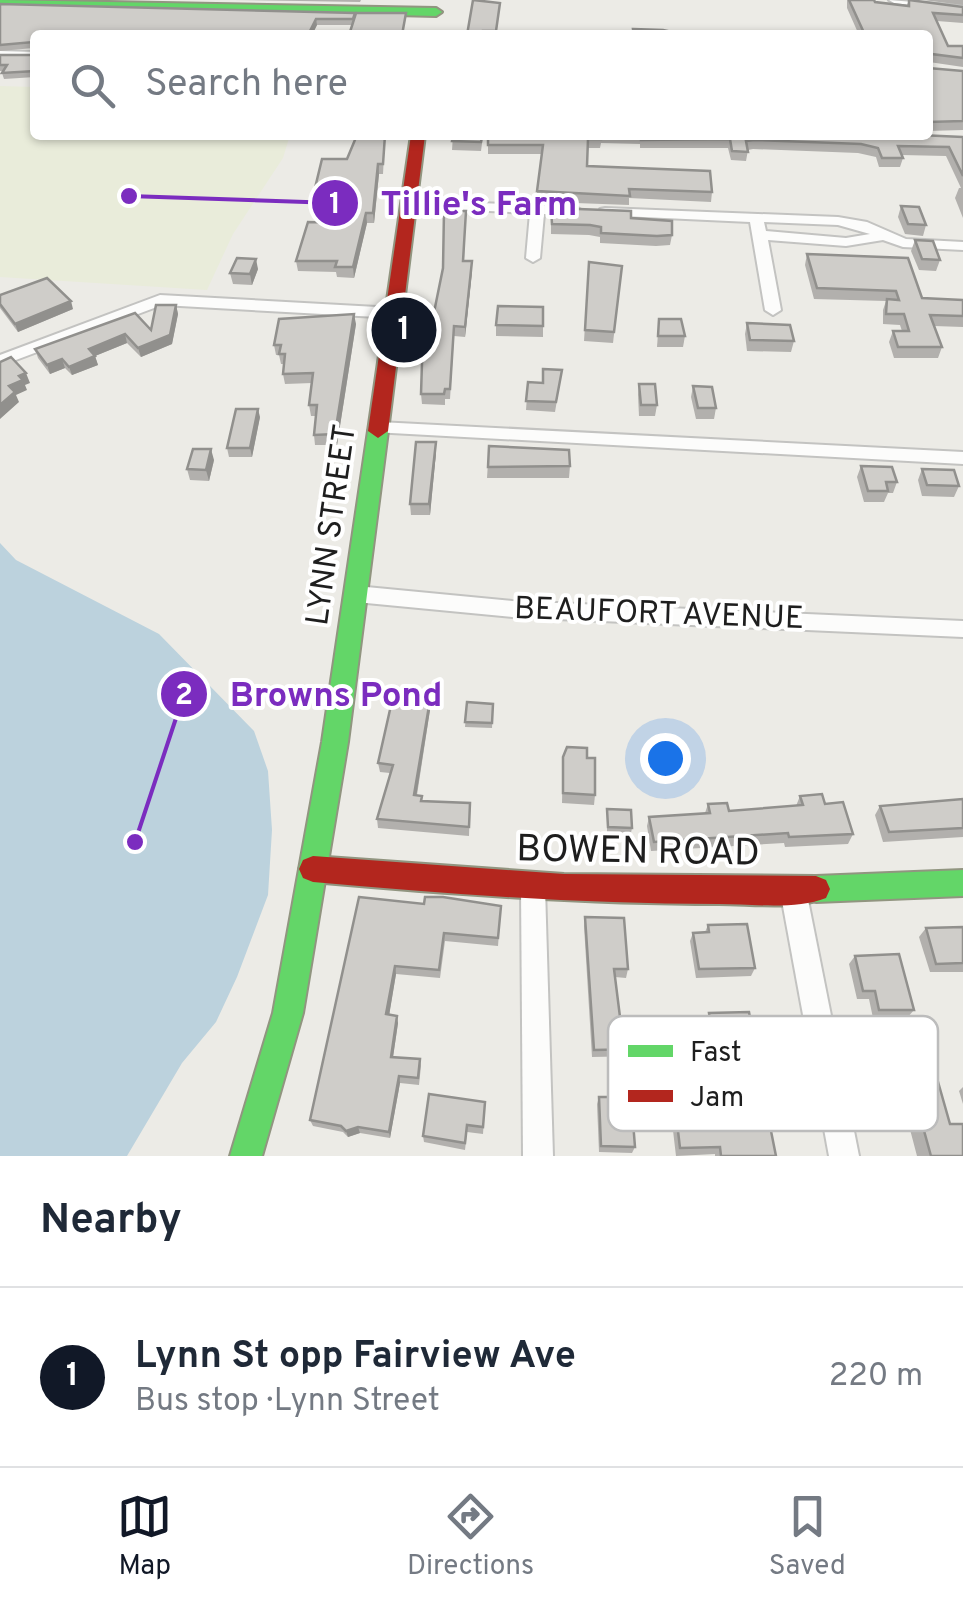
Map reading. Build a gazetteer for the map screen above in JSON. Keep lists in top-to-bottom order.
{
  "streets": {
    "main road": ["LYNN STREET", "BOWEN ROAD"],
    "street": ["BEAUFORT AVENUE"]
  },
  "crossings": [
    ["LYNN STREET", "BEAUFORT AVENUE"],
    ["LYNN STREET", "BOWEN ROAD"]
  ],
  "places": ["Tillie's Farm", "Browns Pond"],
  "legend": ["Fast", "Jam"],
  "page": {
    "search": "Search here",
    "pins": "1",
    "heading": "Nearby",
    "list": [
      {
        "mark": "1",
        "name": "Lynn St opp Fairview Ave",
        "note": "Bus stop · Lynn Street",
        "value": "220 m"
      }
    ],
    "nav": ["Map", "Directions", "Saved"]
  }
}
